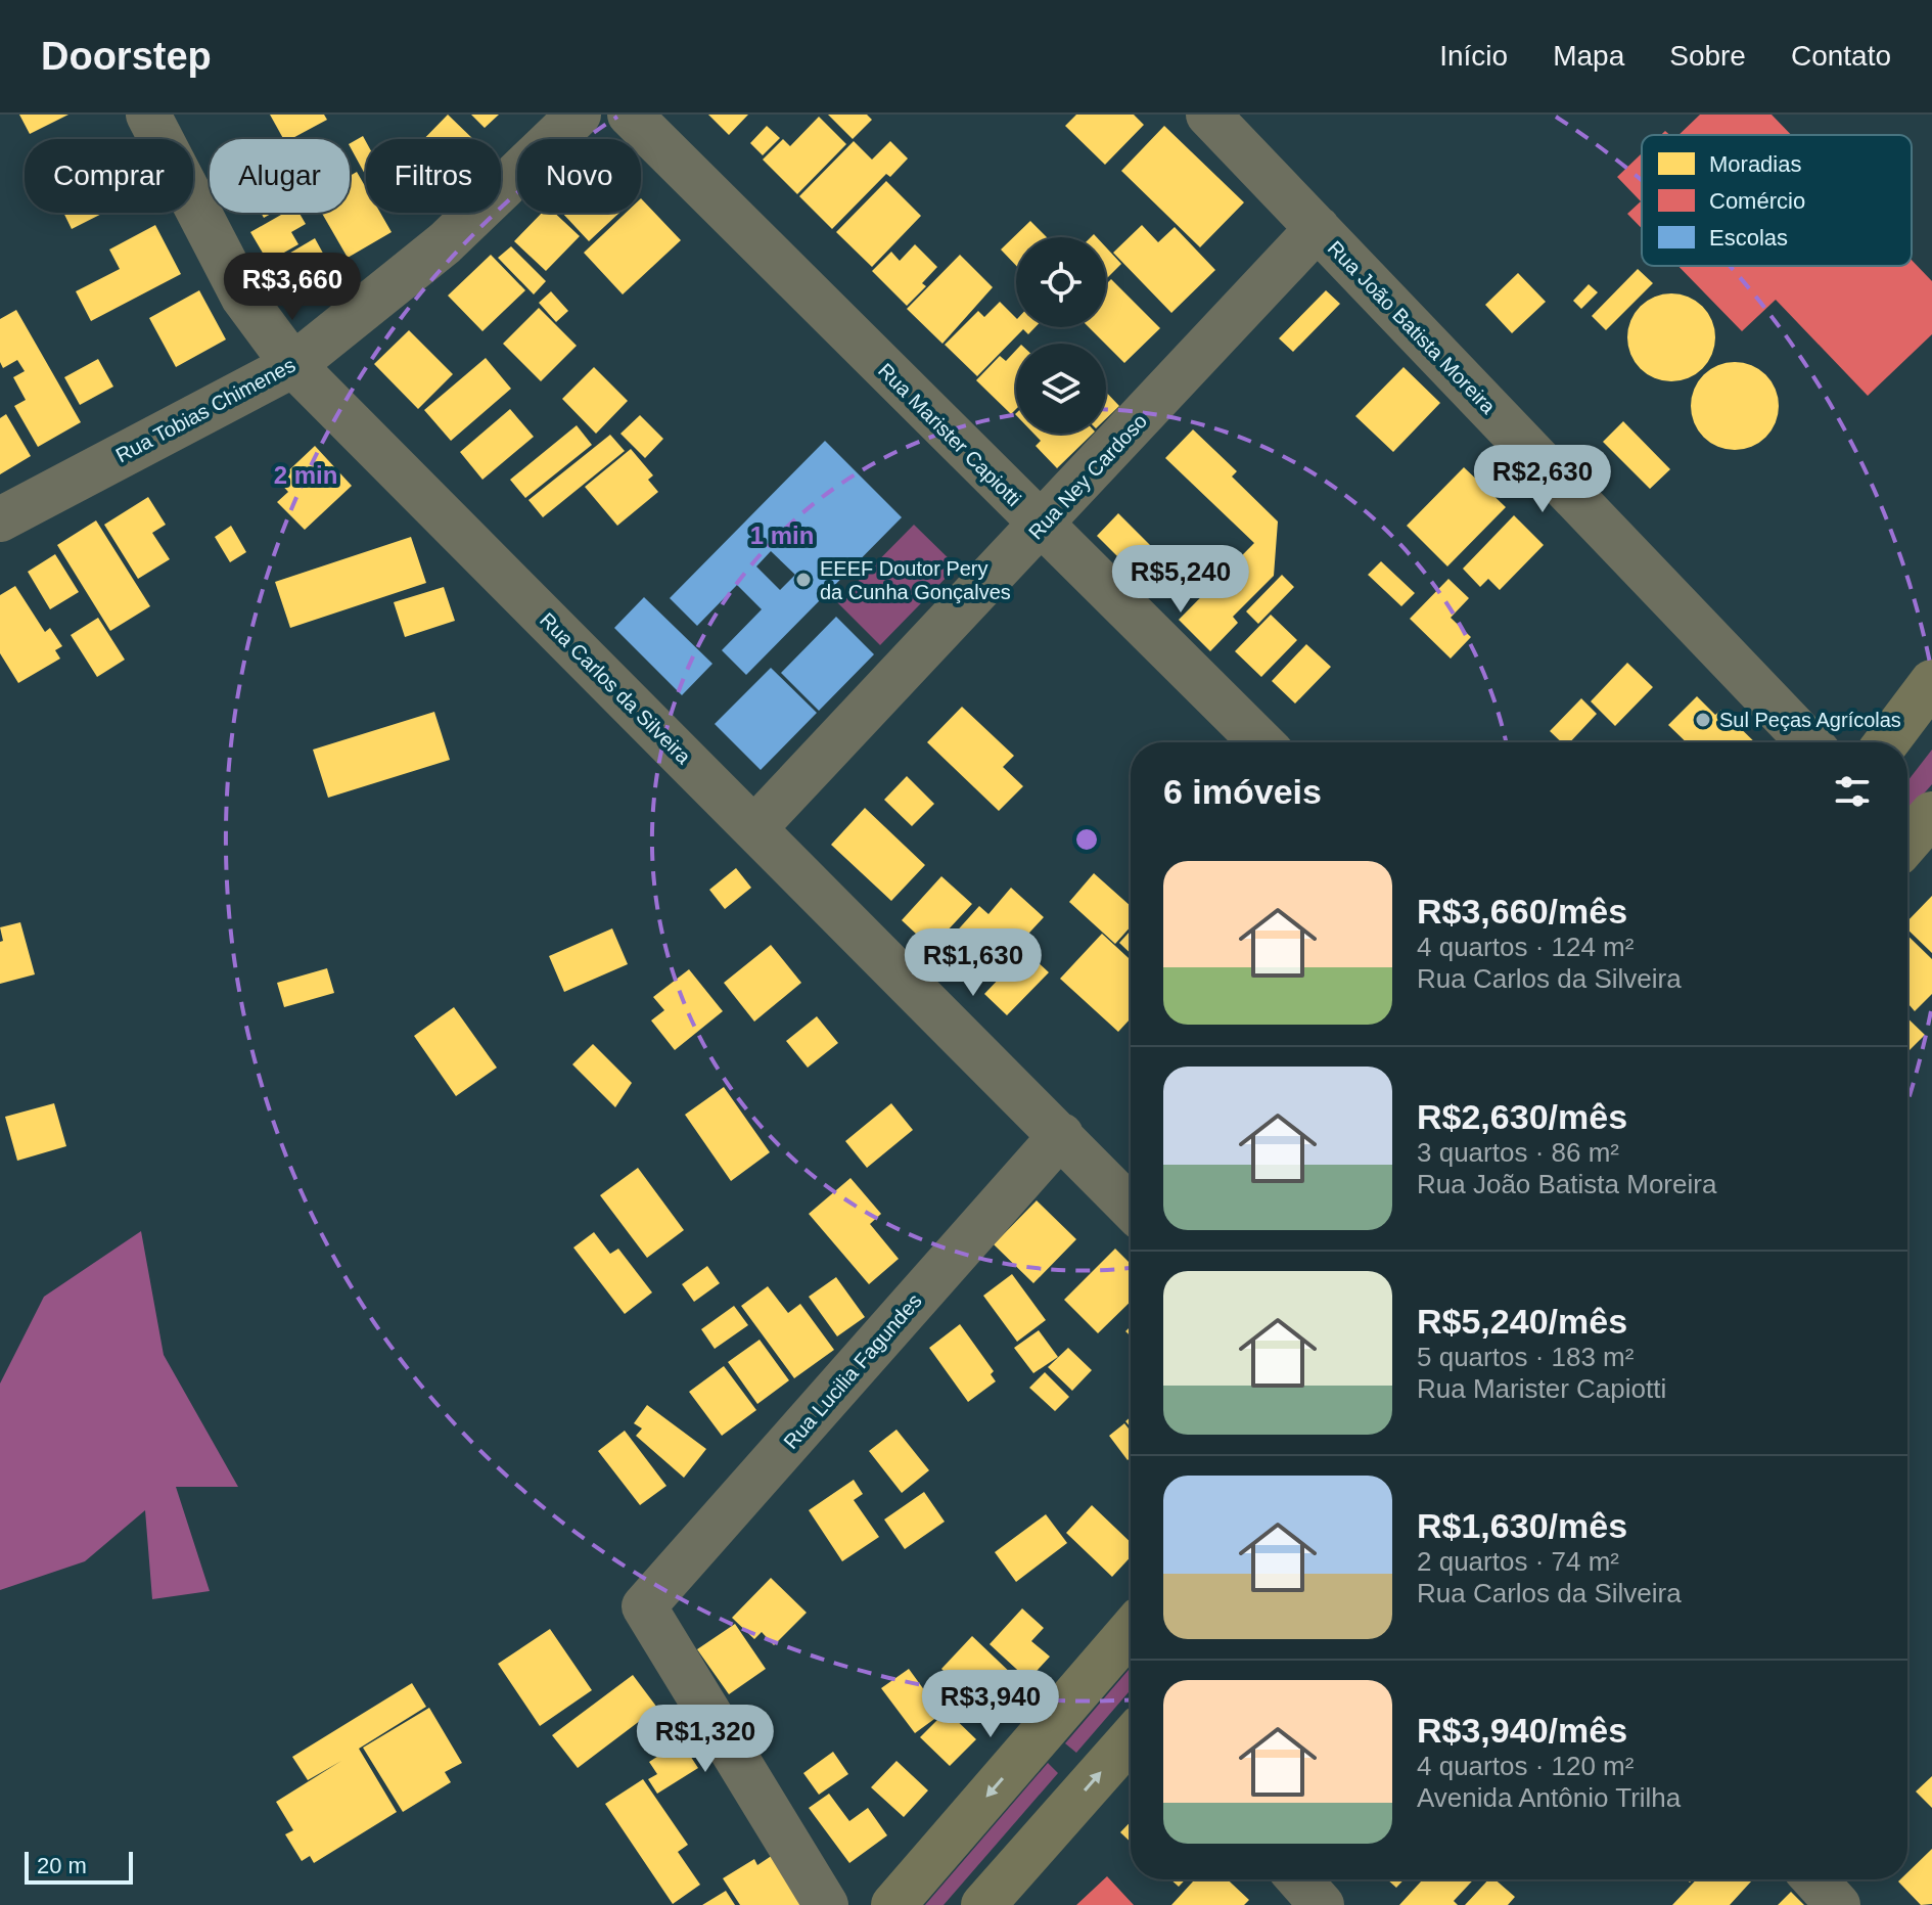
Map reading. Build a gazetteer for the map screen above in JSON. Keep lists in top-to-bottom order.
{
  "streets": {
    "street": [
      "Rua João Batista Moreira",
      "Rua Tobias Chimenes",
      "Rua Marister Capiotti",
      "Rua Ney Cardoso",
      "Rua Carlos da Silveira",
      "Rua Lucilia Fagundes"
    ]
  },
  "crossings": [
    ["Rua João Batista Moreira", "Rua Ney Cardoso"],
    ["Rua Tobias Chimenes", "Rua Carlos da Silveira"],
    ["Rua Marister Capiotti", "Rua Ney Cardoso"],
    ["Rua Ney Cardoso", "Rua Carlos da Silveira"],
    ["Rua Carlos da Silveira", "Rua Lucilia Fagundes"]
  ],
  "places": ["EEEF Doutor Pery da Cunha Gonçalves", "Sul Peças Agrícolas"],
  "legend": ["Moradias", "Comércio", "Escolas"],
  "scale_bar": "20 m",
  "page": {
    "header": "Doorstep",
    "nav": [
      "Início",
      "Mapa",
      "Sobre",
      "Contato"
    ],
    "chip": [
      "Comprar",
      "Alugar",
      "Filtros",
      "Novo"
    ],
    "price": [
      "R$3,660",
      "R$2,630",
      "R$5,240",
      "R$1,630",
      "R$3,940",
      "R$1,320"
    ],
    "heading": "6 imóveis",
    "list": [
      {
        "name": "R$3,660/mês",
        "note": "4 quartos · 124 m² · Rua Carlos da Silveira"
      },
      {
        "name": "R$2,630/mês",
        "note": "3 quartos · 86 m² · Rua João Batista Moreira"
      },
      {
        "name": "R$5,240/mês",
        "note": "5 quartos · 183 m² · Rua Marister Capiotti"
      },
      {
        "name": "R$1,630/mês",
        "note": "2 quartos · 74 m² · Rua Carlos da Silveira"
      },
      {
        "name": "R$3,940/mês",
        "note": "4 quartos · 120 m² · Avenida Antônio Trilha"
      }
    ],
    "scale": "20 m"
  },
  "rings": ["2 min", "1 min"]
}
